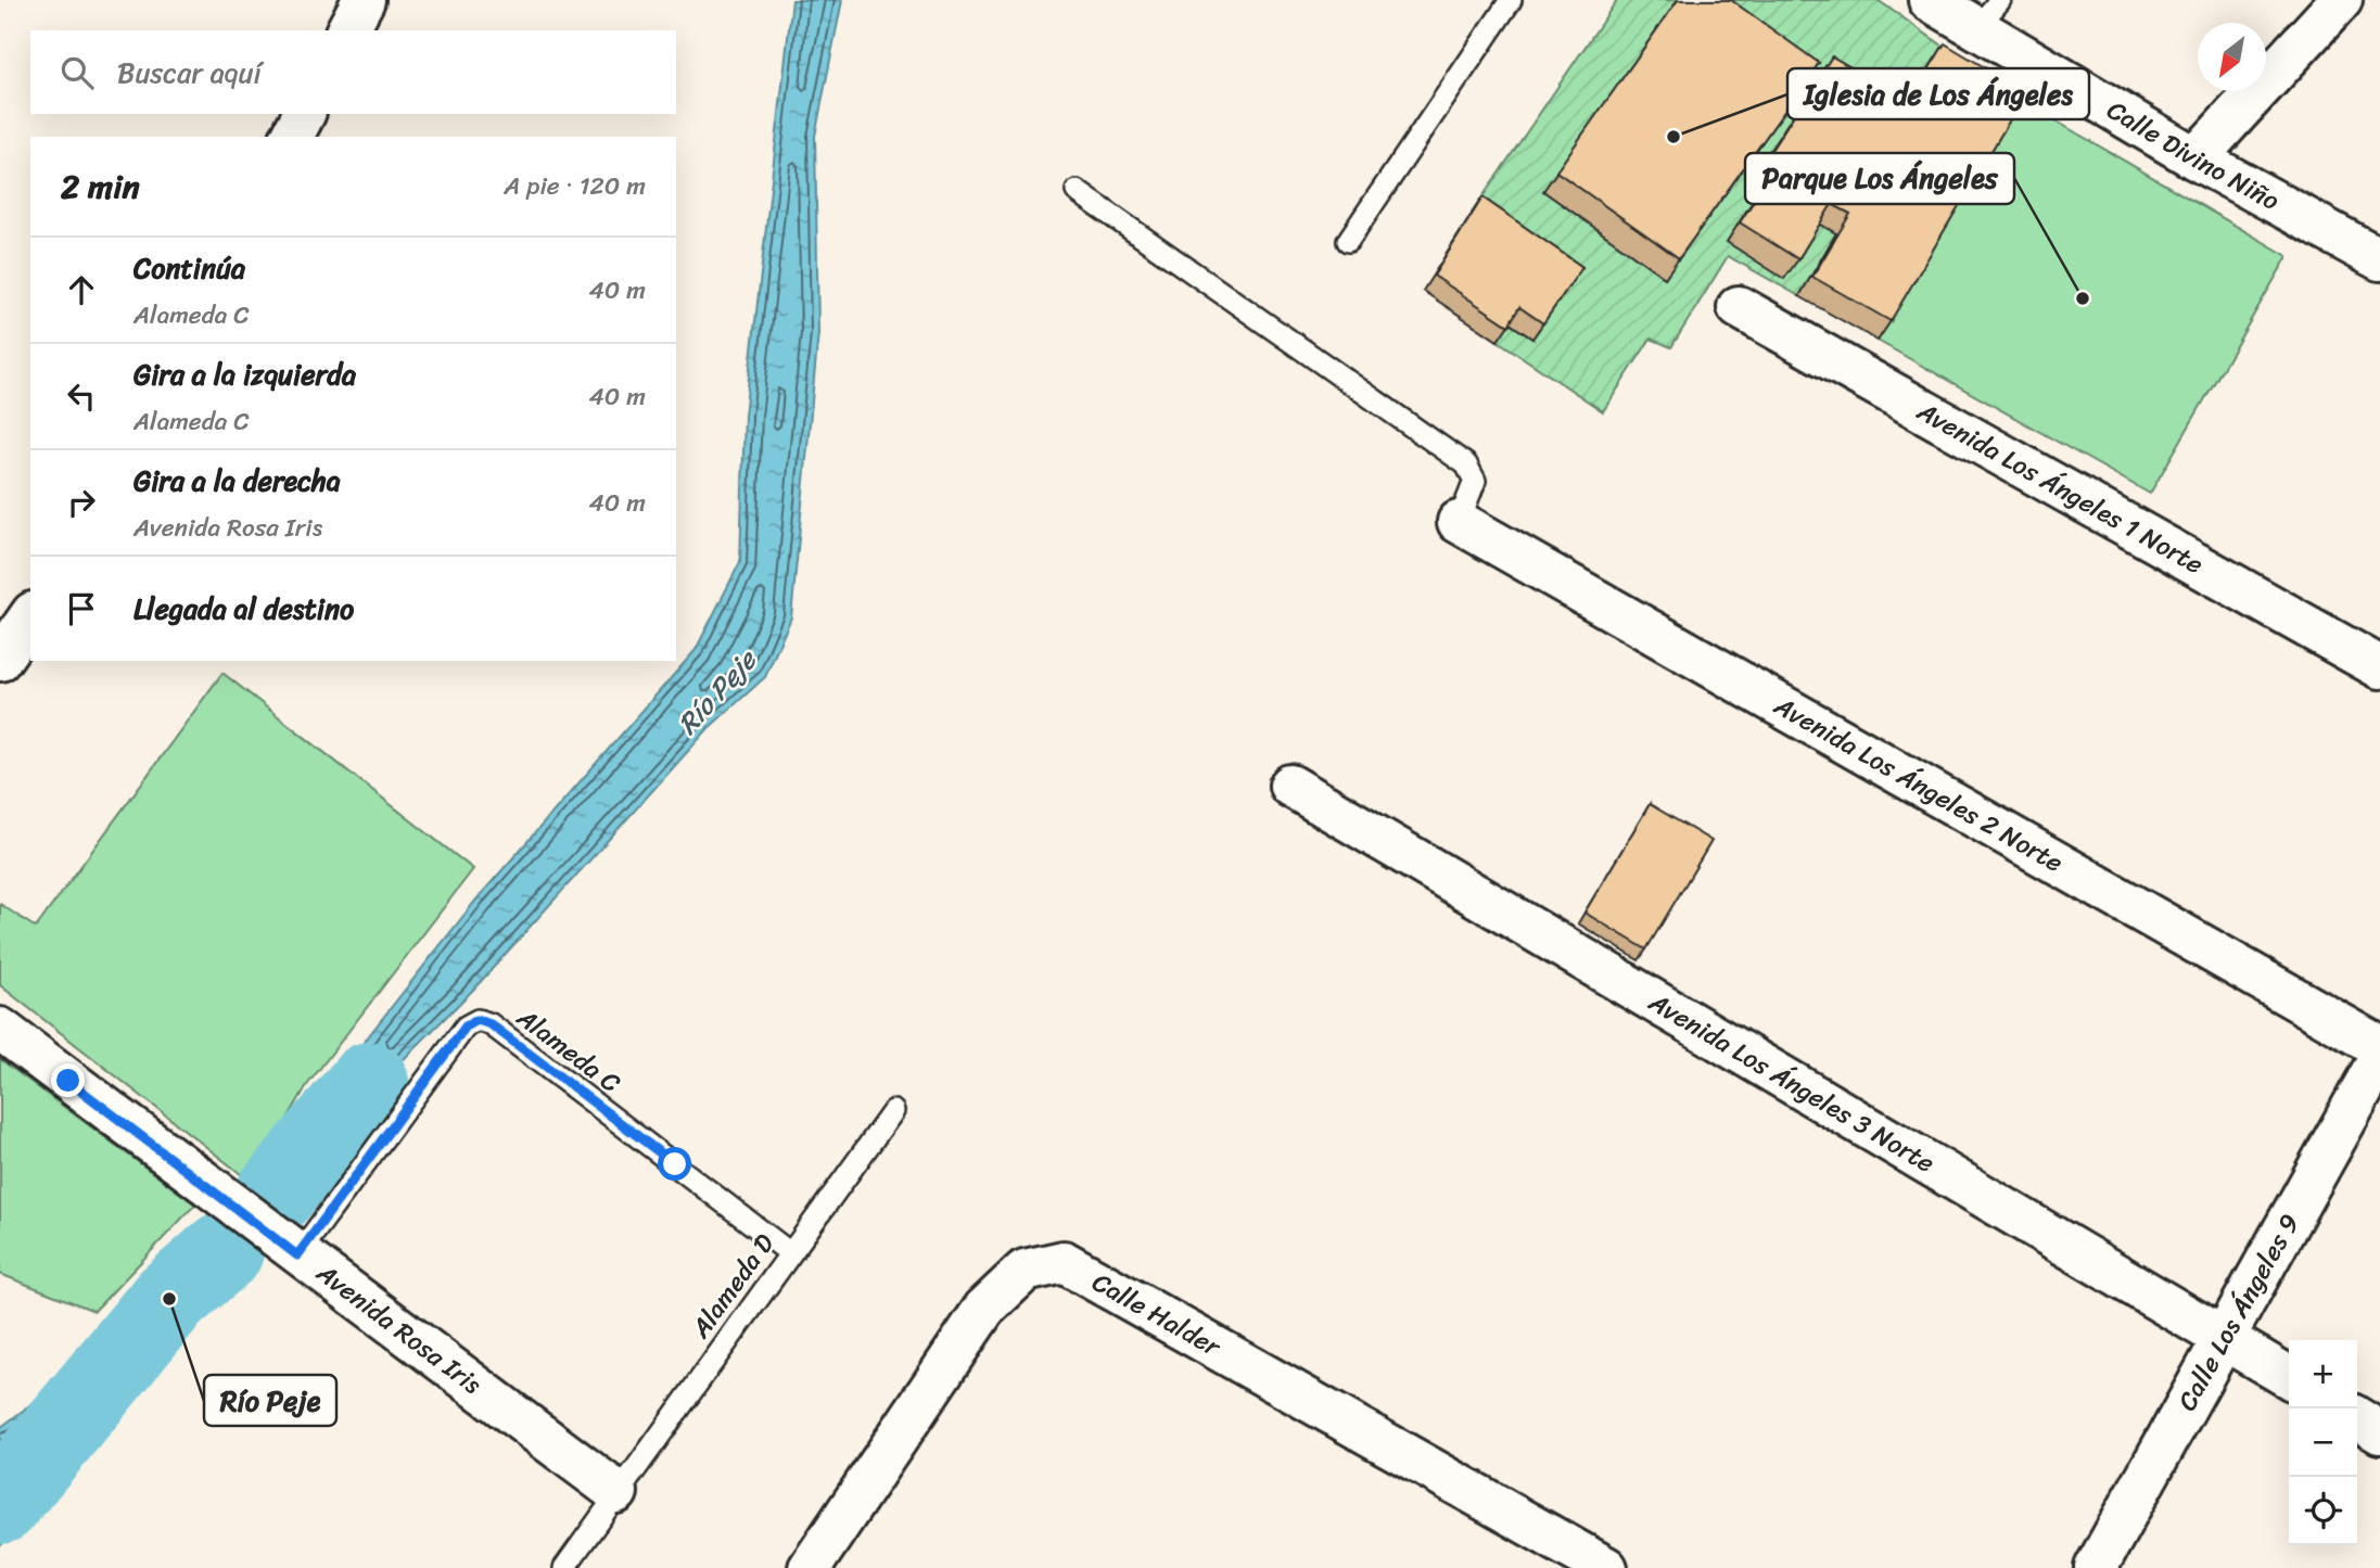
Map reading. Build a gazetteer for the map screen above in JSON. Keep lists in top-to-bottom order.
{
  "streets": {
    "street": [
      "Calle Divino Niño",
      "Avenida Los Ángeles 1 Norte",
      "Avenida Los Ángeles 2 Norte",
      "Avenida Los Ángeles 3 Norte",
      "Calle Los Ángeles 9",
      "Calle Halder",
      "Avenida Rosa Iris"
    ],
    "lane": ["Alameda C", "Alameda D"]
  },
  "crossings": [
    ["Alameda C", "Alameda D"],
    ["Alameda C", "Avenida Rosa Iris"],
    ["Avenida Los Ángeles 3 Norte", "Calle Los Ángeles 9"],
    ["Alameda D", "Avenida Rosa Iris"]
  ],
  "water": ["Río Peje"],
  "places": ["Iglesia de Los Ángeles", "Parque Los Ángeles", "Río Peje"],
  "north": "bottom left",
  "page": {
    "search": "Buscar aquí",
    "heading": ["2 min", "A pie · 120 m"],
    "list": [
      ["Continúa", "Alameda C", "40 m"],
      ["Gira a la izquierda", "Alameda C", "40 m"],
      ["Gira a la derecha", "Avenida Rosa Iris", "40 m"],
      "Llegada al destino"
    ],
    "map_buttons": ["+", "−"]
  }
}
